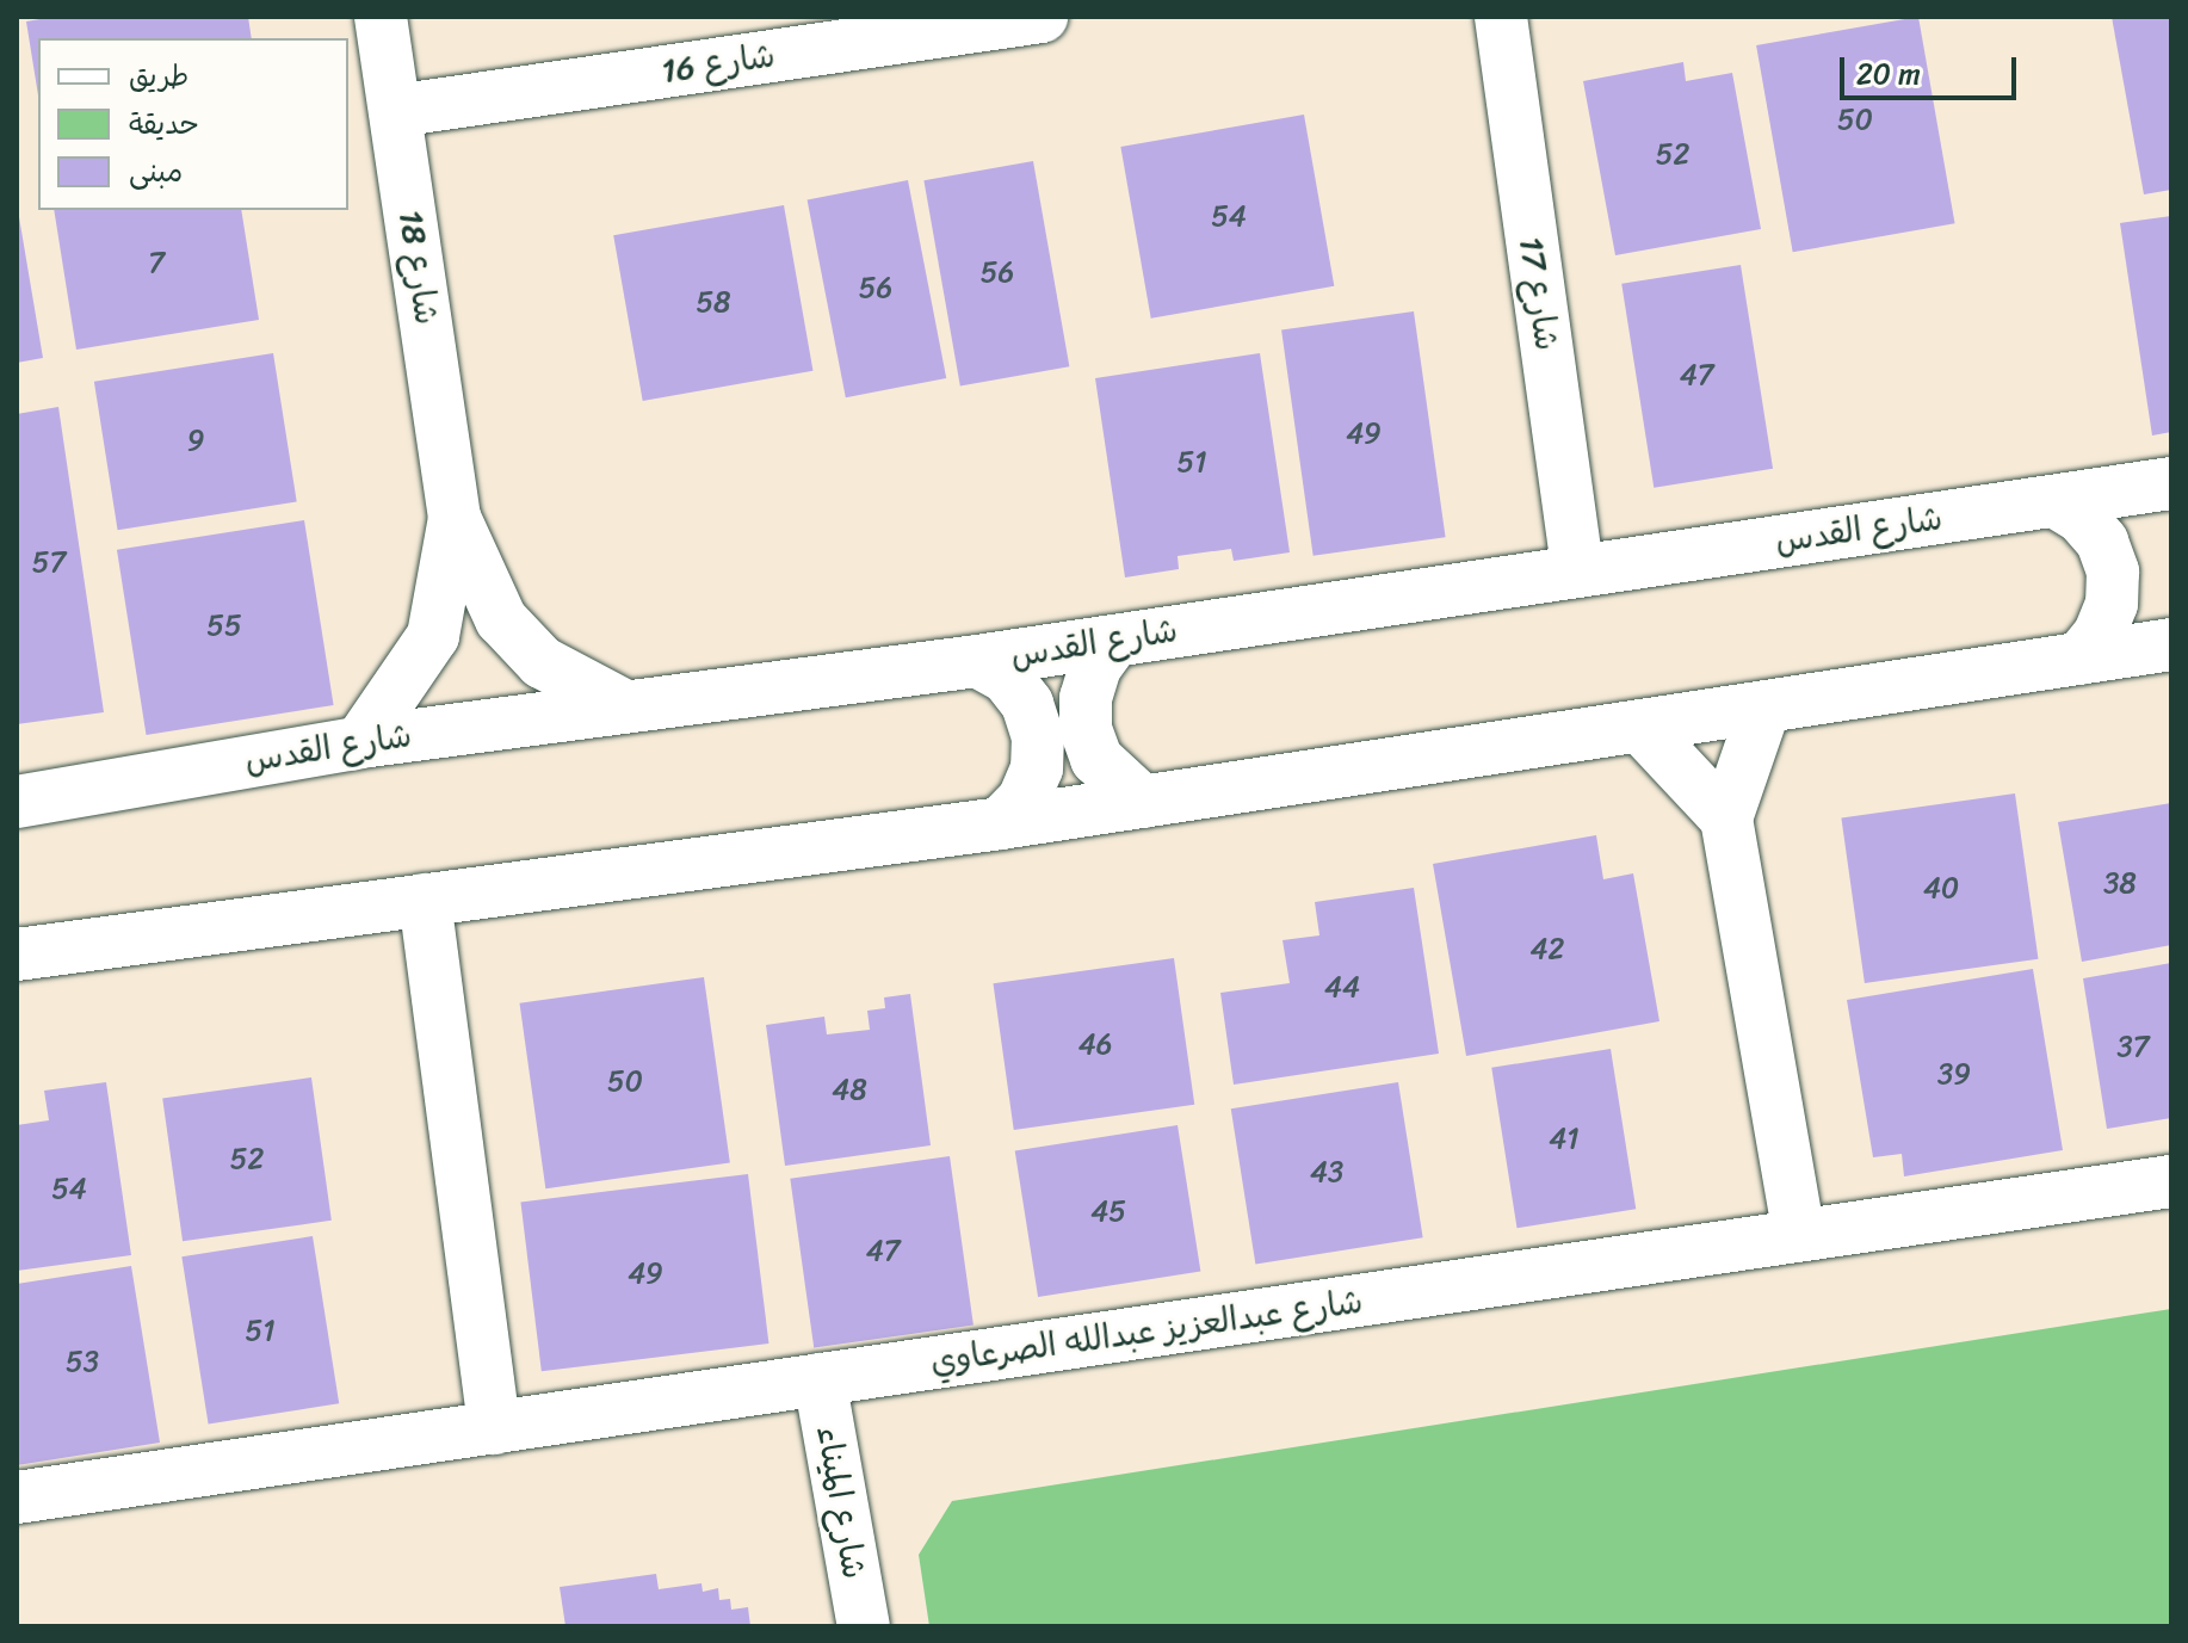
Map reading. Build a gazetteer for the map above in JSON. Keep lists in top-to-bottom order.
{
  "streets": {
    "street": [
      "شارع 16",
      "شارع 18",
      "شارع 17",
      "شارع القدس",
      "شارع عبدالعزيز عبدالله الصرعاوي",
      "شارع الميناء"
    ]
  },
  "crossings": [
    ["شارع 16", "شارع 18"],
    ["شارع 18", "شارع القدس"],
    ["شارع 17", "شارع القدس"],
    ["شارع عبدالعزيز عبدالله الصرعاوي", "شارع الميناء"]
  ],
  "house_numbers": [
    "50",
    "52",
    "54",
    "7",
    "56",
    "56",
    "58",
    "47",
    "49",
    "9",
    "51",
    "57",
    "55",
    "38",
    "40",
    "42",
    "44",
    "46",
    "37",
    "39",
    "50",
    "48",
    "41",
    "52",
    "43",
    "54",
    "45",
    "47",
    "49",
    "51",
    "53"
  ],
  "legend": ["طريق", "حديقة", "مبنى"],
  "scale_bar": "20 m"
}
